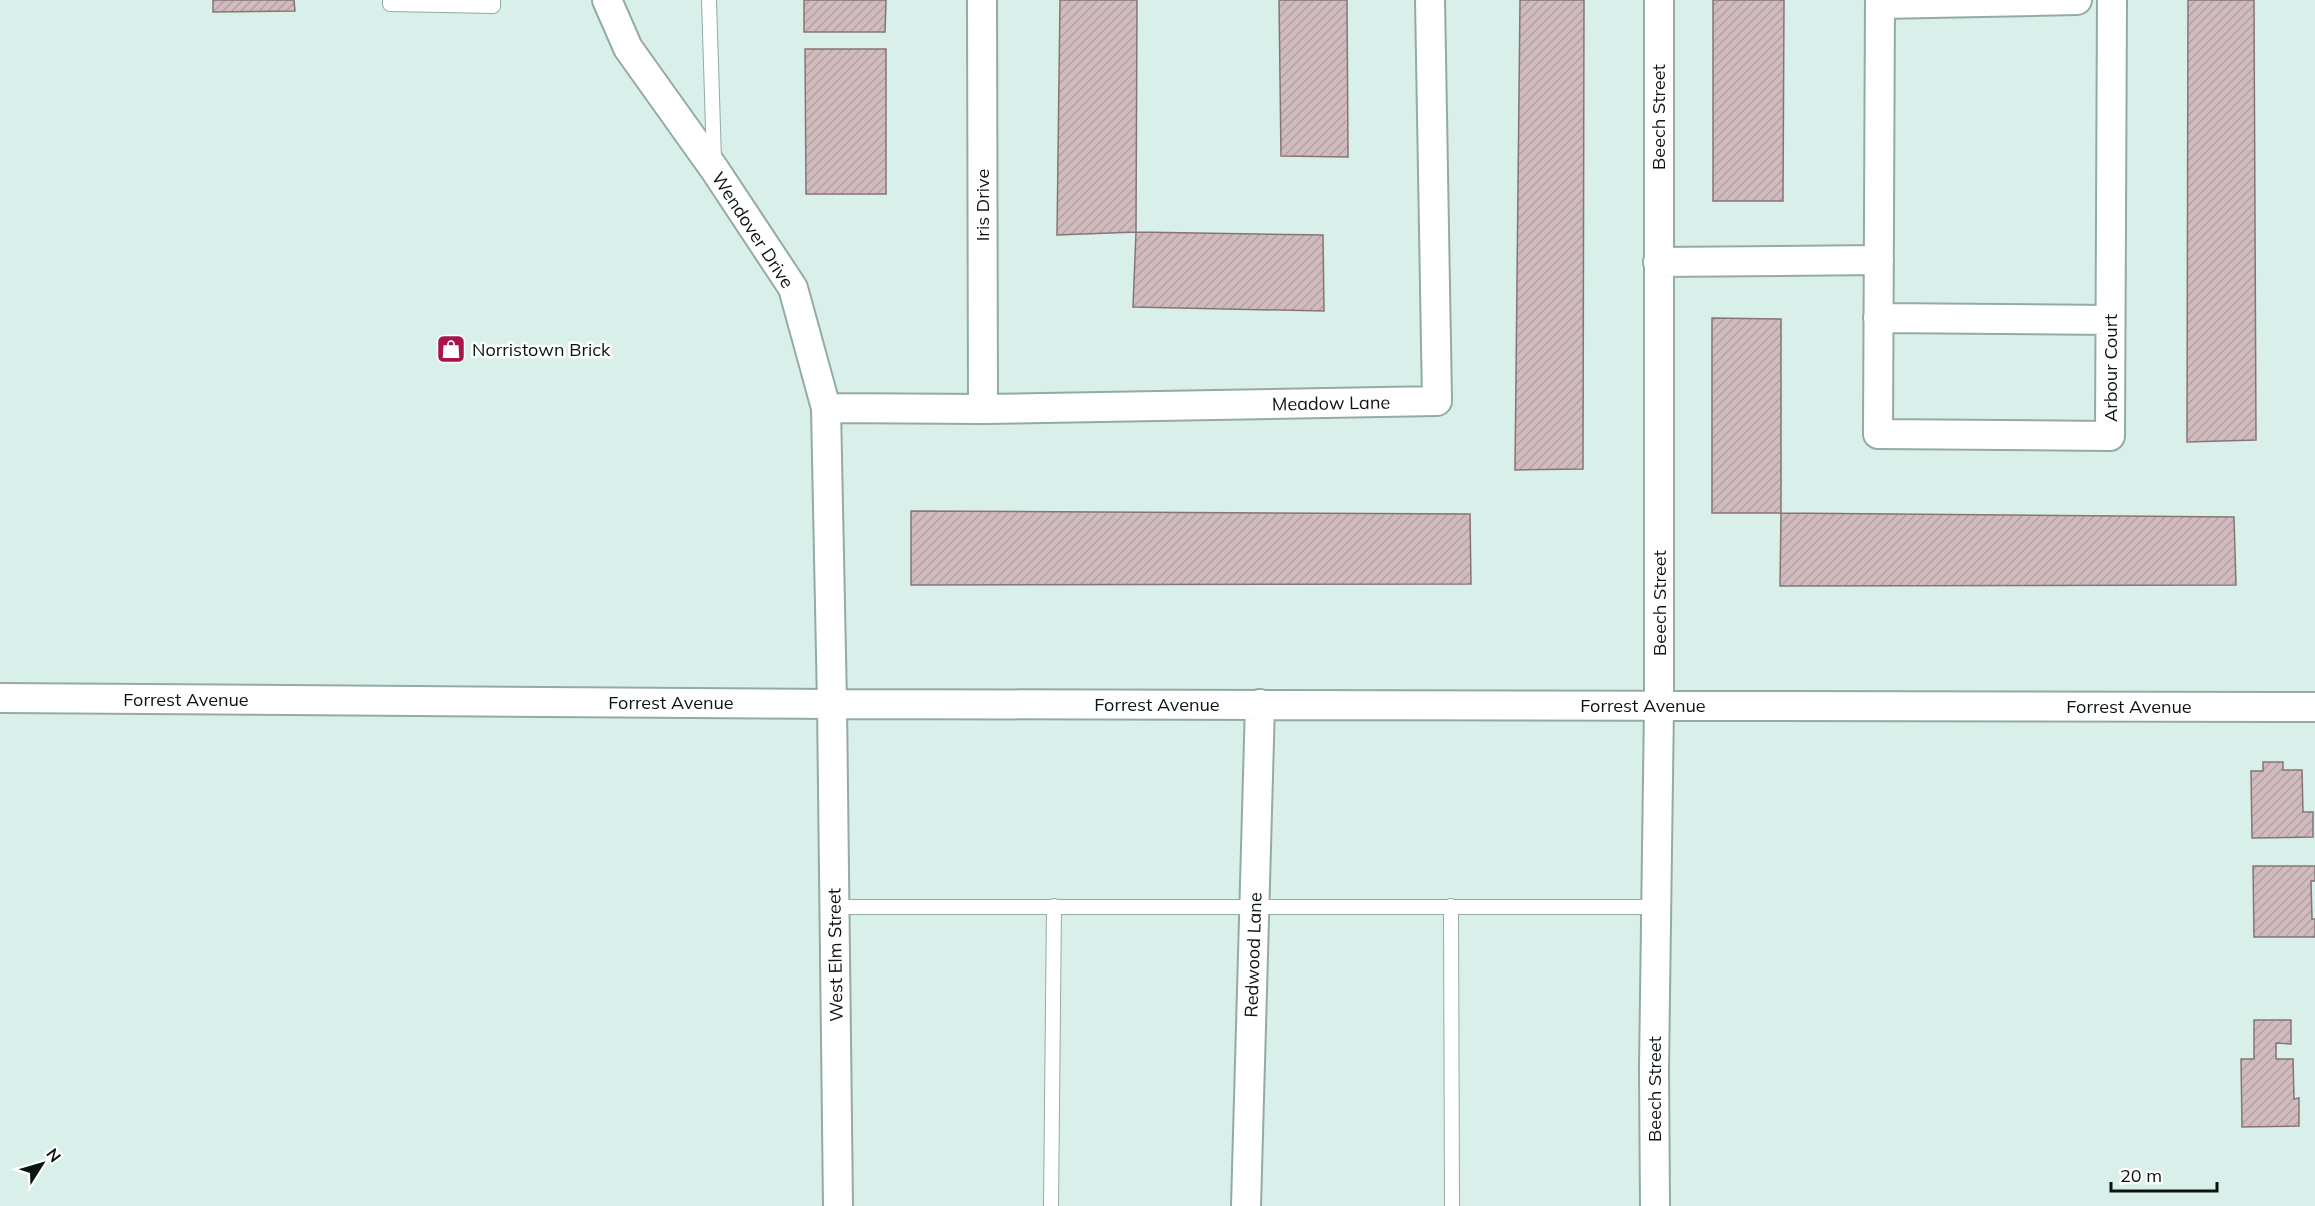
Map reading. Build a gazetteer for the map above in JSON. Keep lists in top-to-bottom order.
{
  "streets": {
    "street": [
      "Beech Street",
      "Iris Drive",
      "Wendover Drive",
      "Arbour Court",
      "Meadow Lane",
      "Forrest Avenue",
      "West Elm Street",
      "Redwood Lane"
    ]
  },
  "crossings": [
    ["Beech Street", "Forrest Avenue"],
    ["Iris Drive", "Meadow Lane"],
    ["Wendover Drive", "Meadow Lane"],
    ["Wendover Drive", "Forrest Avenue"],
    ["Wendover Drive", "West Elm Street"],
    ["Forrest Avenue", "West Elm Street"],
    ["Forrest Avenue", "Redwood Lane"]
  ],
  "places": {
    "shop": ["Norristown Brick"]
  },
  "scale_bar": "20 m",
  "north": "top right"
}
